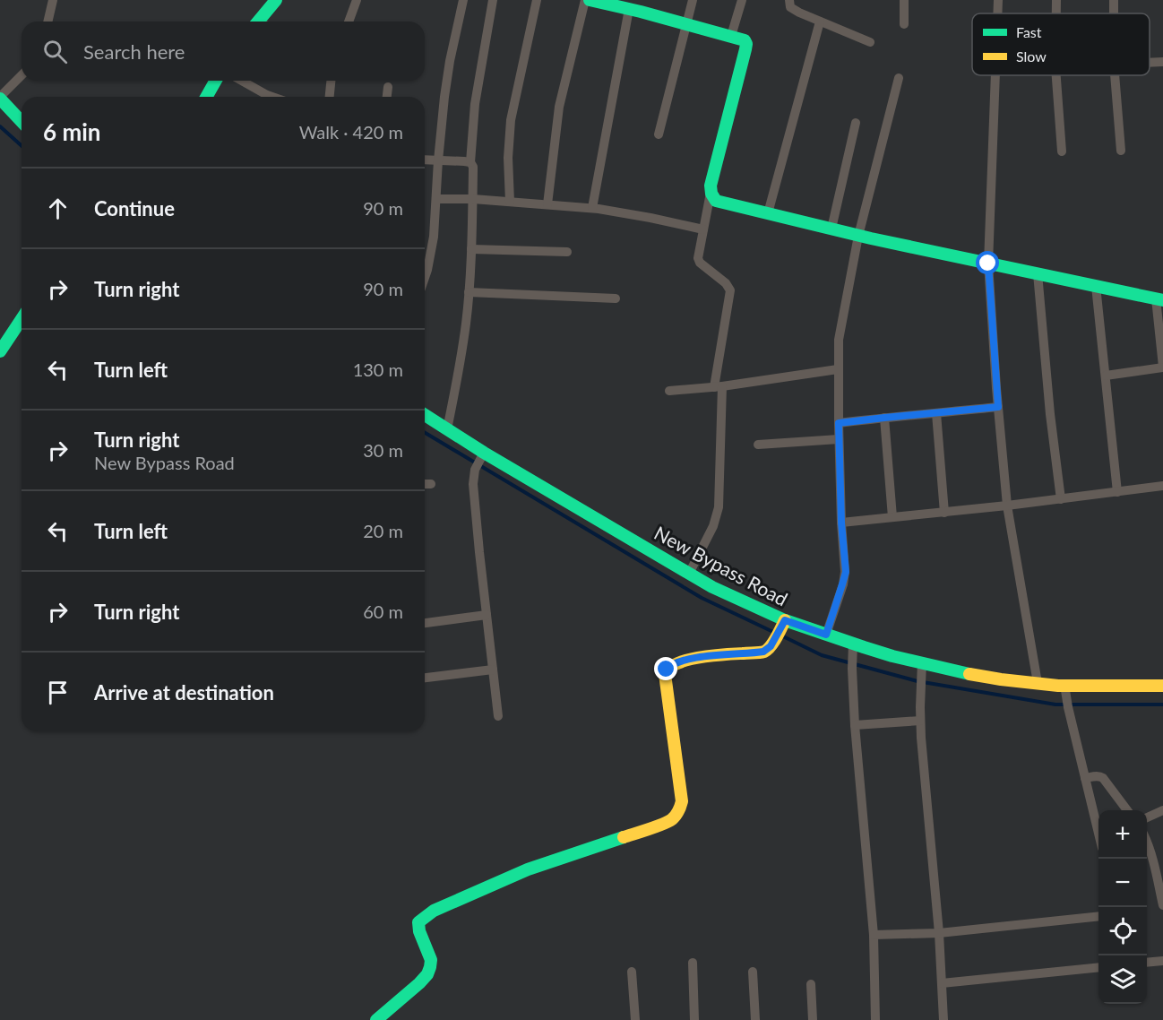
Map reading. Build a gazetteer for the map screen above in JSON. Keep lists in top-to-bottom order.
{
  "streets": {
    "street": ["New Bypass Road"]
  },
  "legend": ["Fast", "Slow"],
  "page": {
    "search": "Search here",
    "heading": ["6 min", "Walk · 420 m"],
    "list": [
      ["Continue", "90 m"],
      ["Turn right", "90 m"],
      ["Turn left", "130 m"],
      ["Turn right", "New Bypass Road", "30 m"],
      ["Turn left", "20 m"],
      ["Turn right", "60 m"],
      "Arrive at destination"
    ],
    "map_buttons": ["+", "−"]
  }
}
